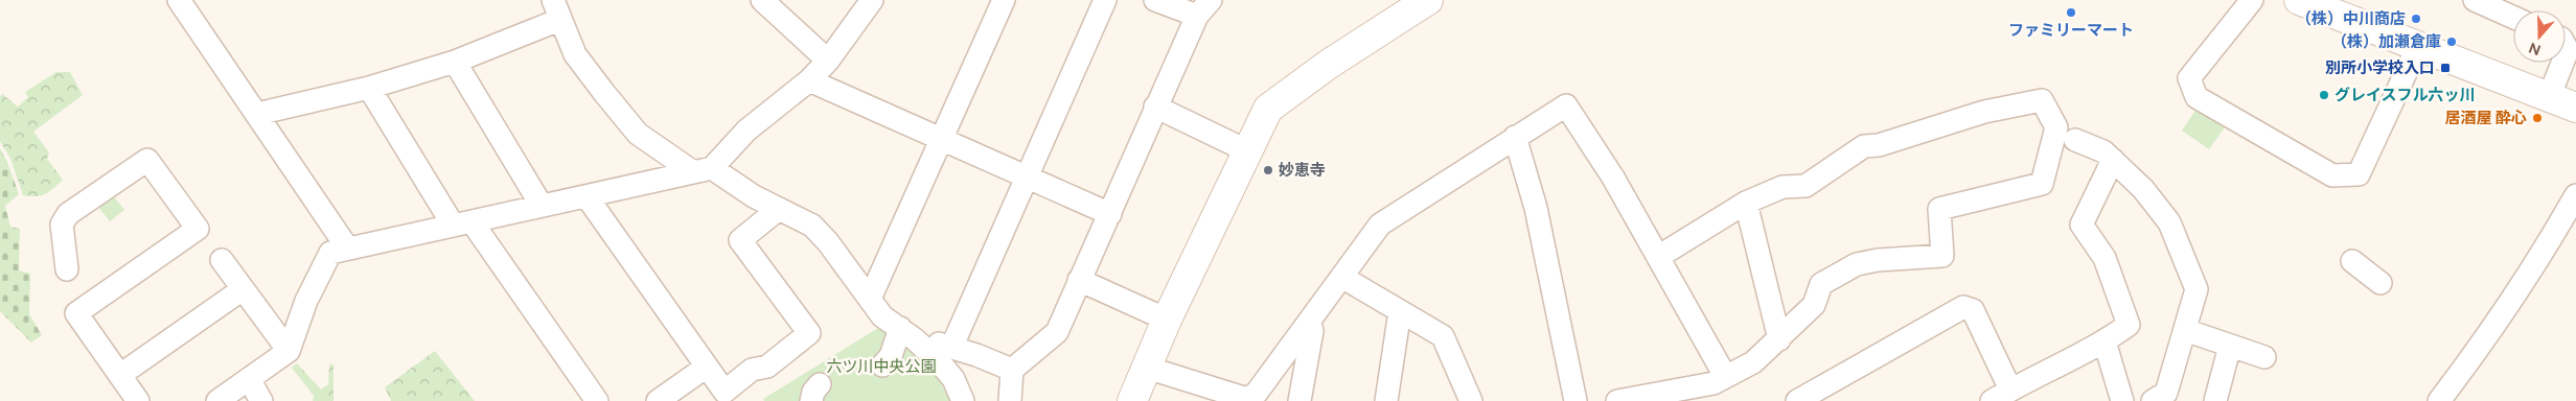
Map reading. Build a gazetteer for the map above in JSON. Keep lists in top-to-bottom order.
{
  "parks": ["六ツ川中央公園"],
  "places": {
    "other": [
      "ファミリーマート",
      "（株）中川商店",
      "（株）加瀬倉庫",
      "グレイスフル六ッ川",
      "居酒屋 酔心",
      "妙恵寺"
    ],
    "transit": ["別所小学校入口"]
  },
  "north": "bottom"
}
